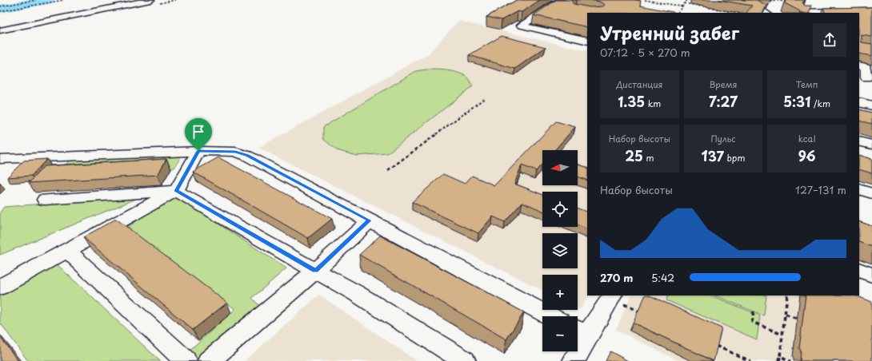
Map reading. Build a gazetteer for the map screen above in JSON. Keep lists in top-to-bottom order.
{
  "north": "left",
  "page": {
    "heading": ["Утренний забег", "07:12 · 5 × 270 m"],
    "stats": [
      ["Дистанция", "1.35 km"],
      ["Время", "7:27"],
      ["Темп", "5:31 /km"],
      ["Набор высоты", "25 m"],
      ["Пульс", "137 bpm"],
      ["kcal", "96"]
    ],
    "map_buttons": ["+", "−"],
    "chart": ["Набор высоты", "127–131 m"],
    "list": [
      {
        "name": "270 m",
        "note": "5:42"
      }
    ]
  }
}
